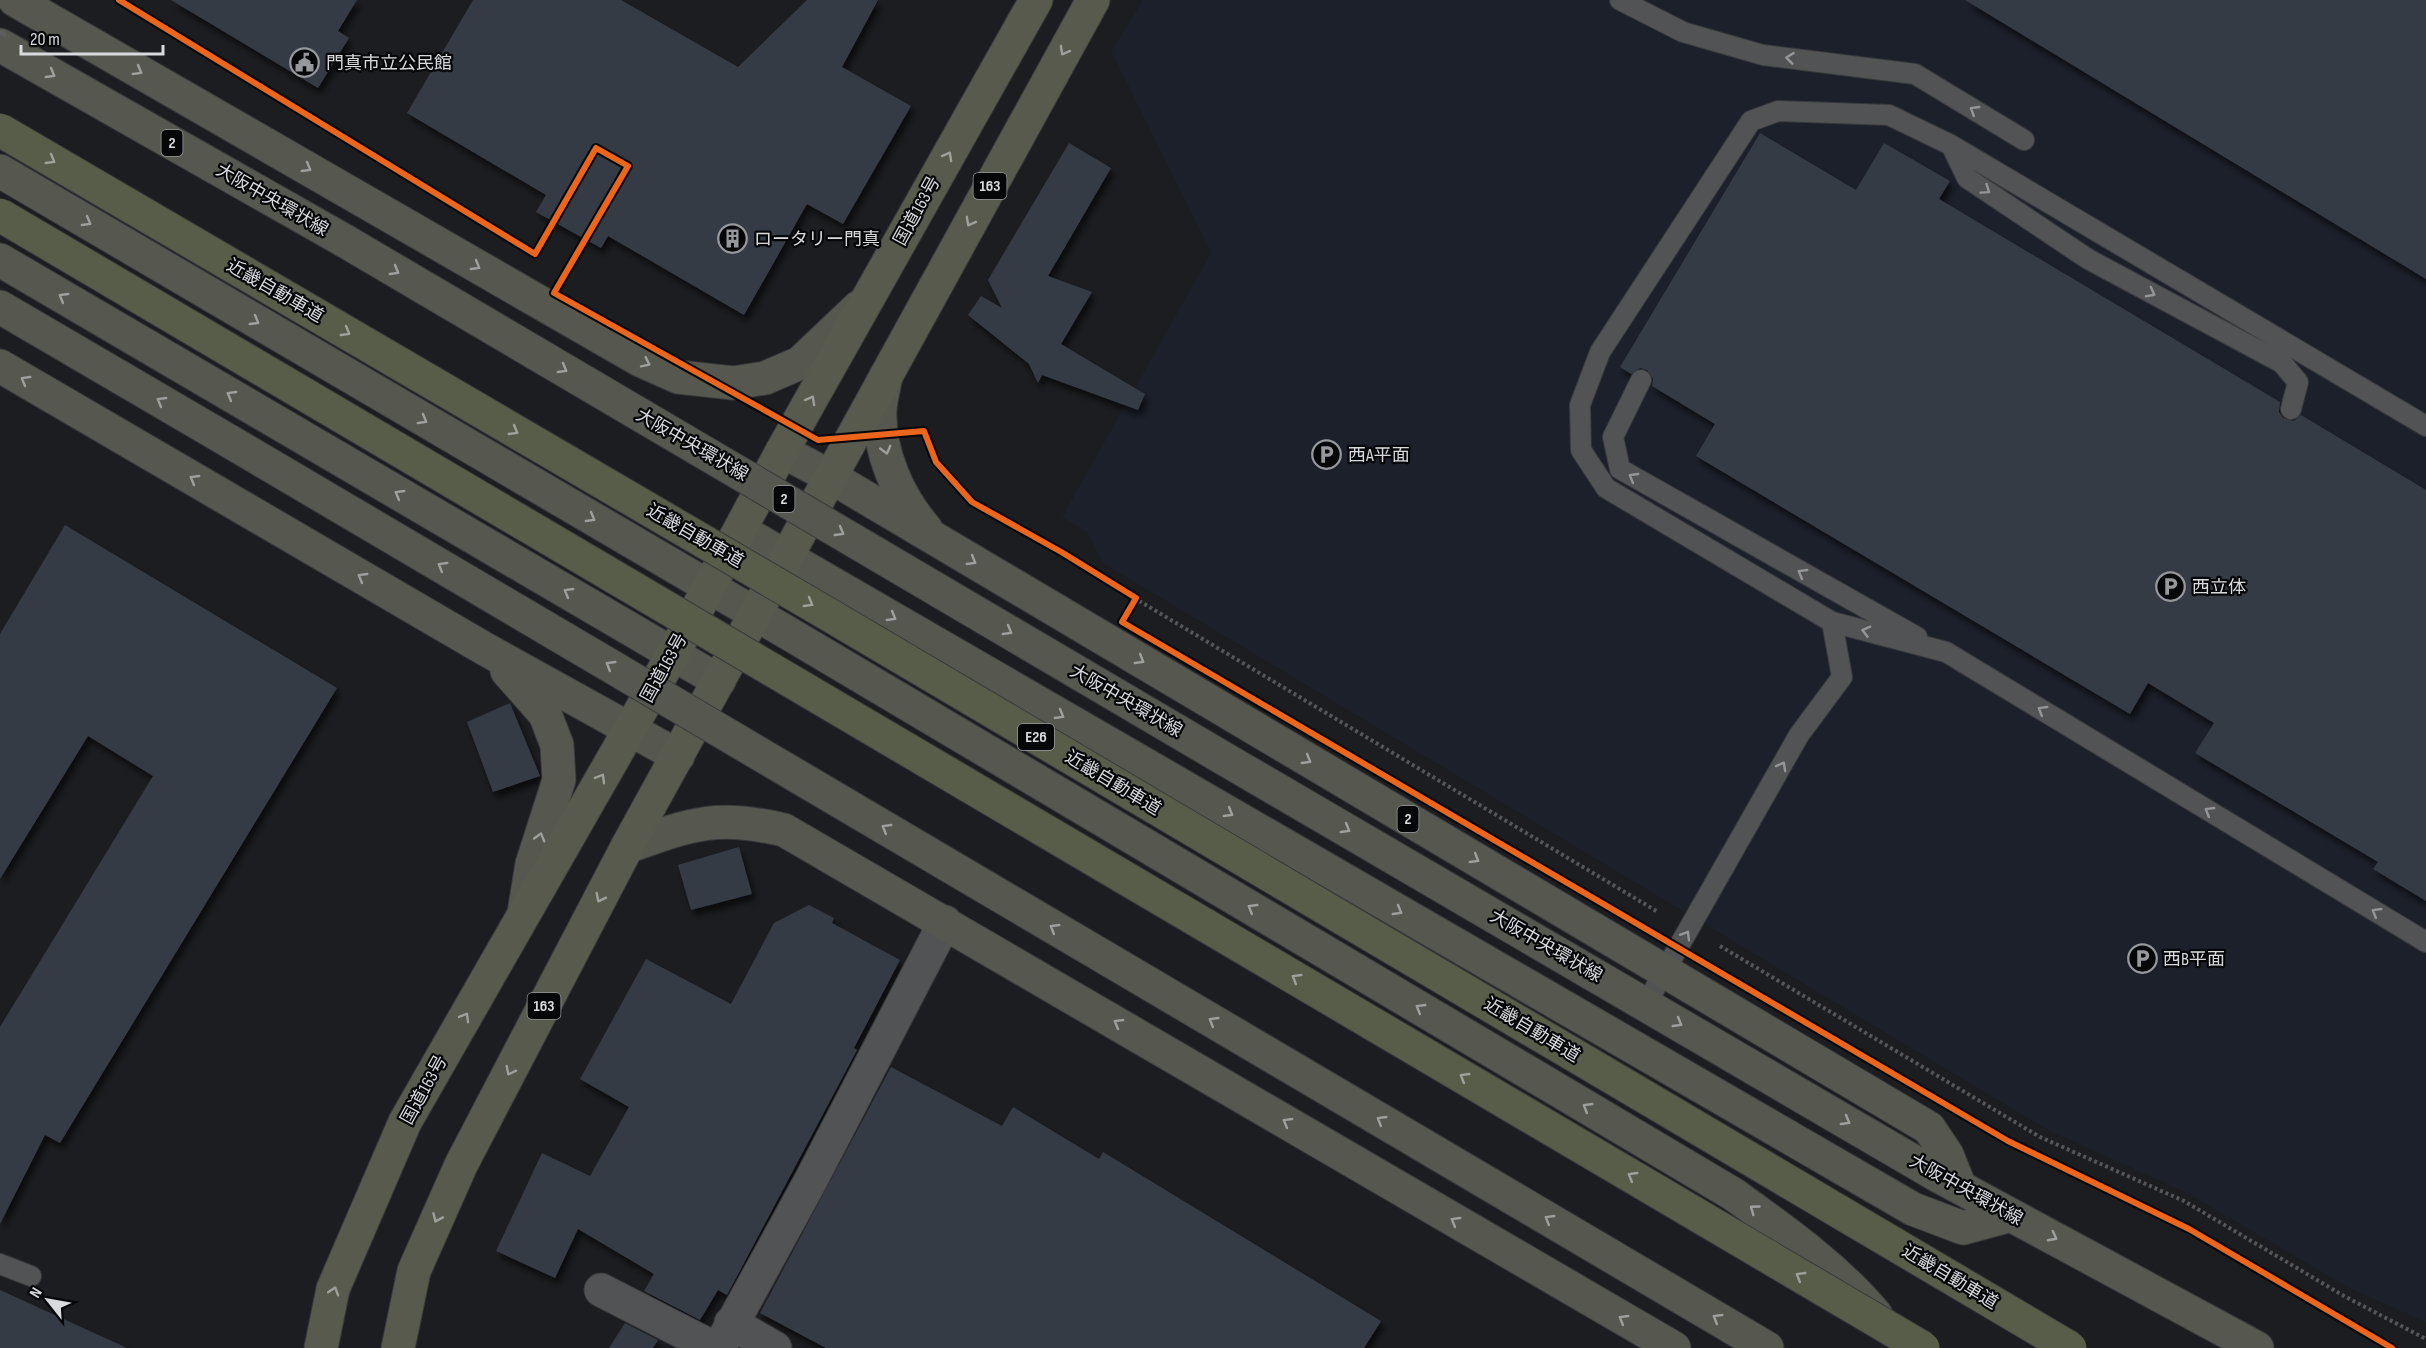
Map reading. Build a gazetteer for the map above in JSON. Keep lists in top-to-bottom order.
{
  "streets": {
    "highway": [
      "163",
      "国道163号",
      "近畿自動車道",
      "E26"
    ],
    "main road": ["2", "大阪中央環状線"]
  },
  "crossings": [
    ["2", "163"],
    ["2", "大阪中央環状線"],
    ["2", "国道163号"]
  ],
  "places": {
    "public building": ["門真市立公民館"],
    "building": ["ロータリー門真"],
    "parking": ["西A平面", "西立体", "西B平面"]
  },
  "scale_bar": "20 m",
  "north": "top left"
}
